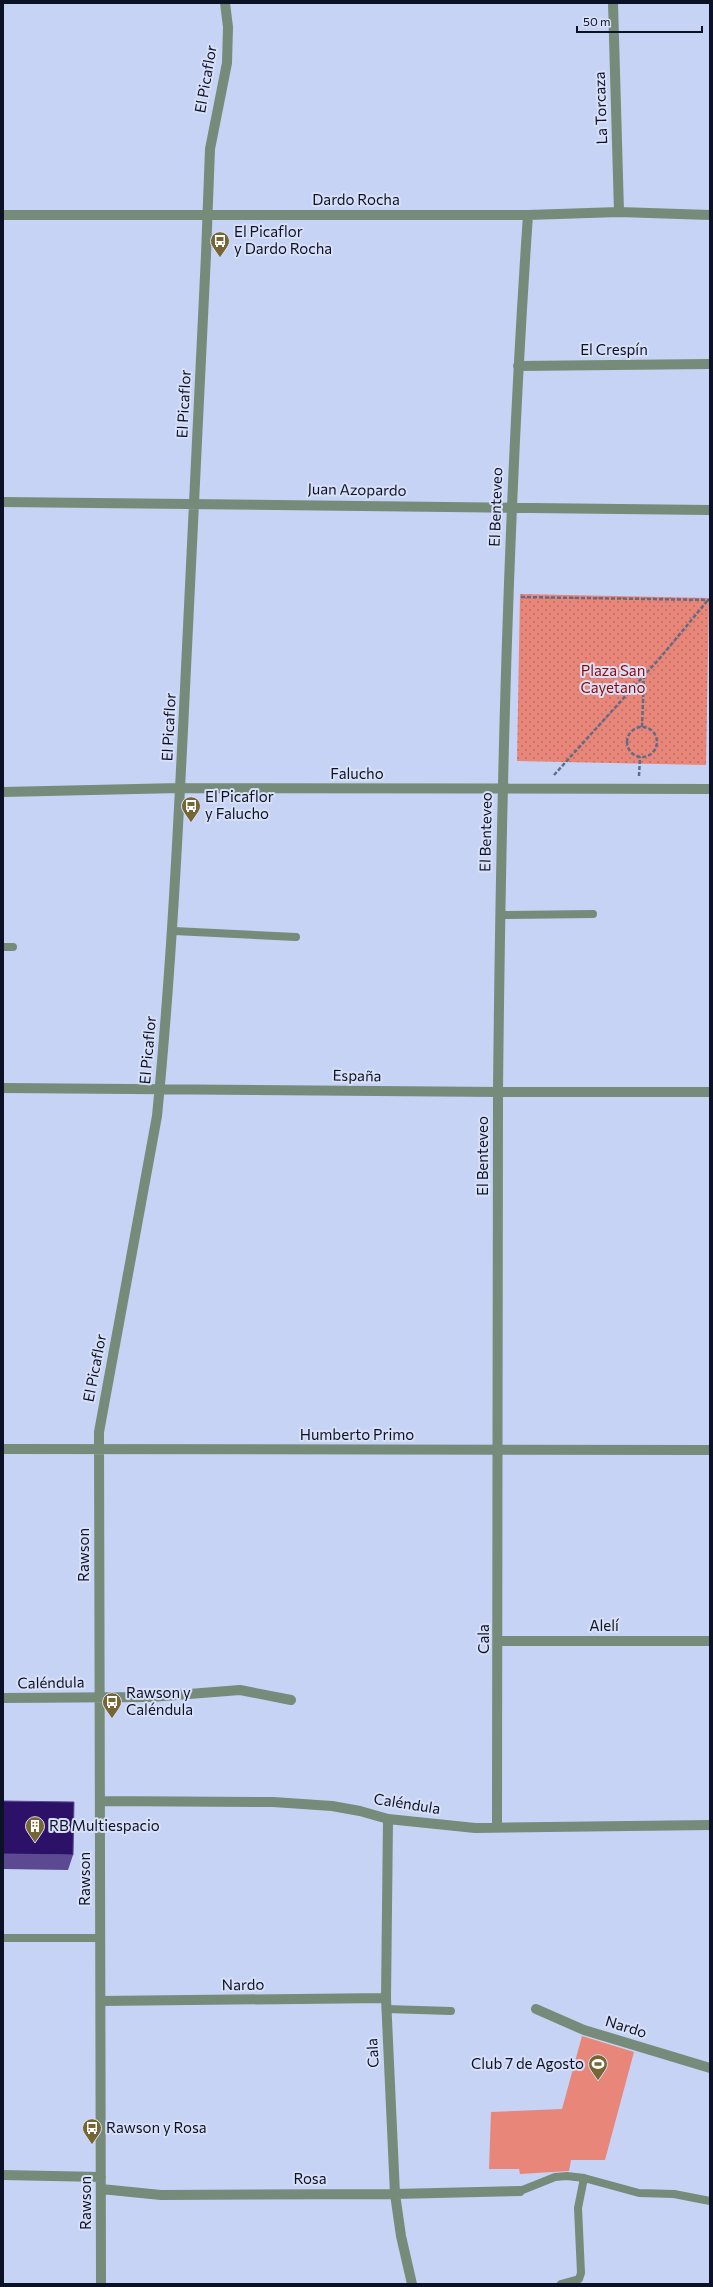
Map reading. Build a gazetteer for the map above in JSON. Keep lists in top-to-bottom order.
{
  "streets": {
    "street": [
      "El Picaflor",
      "La Torcaza",
      "Dardo Rocha",
      "El Crespín",
      "Juan Azopardo",
      "El Benteveo",
      "Falucho",
      "España",
      "Humberto Primo",
      "Rawson",
      "Alelí",
      "Cala",
      "Caléndula",
      "Nardo",
      "Rosa"
    ]
  },
  "crossings": [
    ["El Picaflor", "Dardo Rocha"],
    ["El Picaflor", "Juan Azopardo"],
    ["El Picaflor", "Falucho"],
    ["El Picaflor", "España"],
    ["El Picaflor", "Humberto Primo"],
    ["El Picaflor", "Rawson"],
    ["La Torcaza", "Dardo Rocha"],
    ["Dardo Rocha", "El Benteveo"],
    ["El Crespín", "El Benteveo"],
    ["Juan Azopardo", "El Benteveo"],
    ["El Benteveo", "Falucho"],
    ["El Benteveo", "España"],
    ["El Benteveo", "Humberto Primo"],
    ["El Benteveo", "Cala"],
    ["Humberto Primo", "Rawson"],
    ["Humberto Primo", "Cala"],
    ["Rawson", "Caléndula"],
    ["Rawson", "Nardo"],
    ["Rawson", "Rosa"],
    ["Alelí", "Cala"],
    ["Cala", "Caléndula"],
    ["Cala", "Nardo"],
    ["Cala", "Rosa"]
  ],
  "parks": ["Plaza San Cayetano"],
  "places": {
    "bus stop": [
      "El Picaflor y Dardo Rocha",
      "El Picaflor y Falucho",
      "Rawson y Caléndula",
      "Rawson y Rosa"
    ],
    "building": ["RB Multiespacio"],
    "sports": ["Club 7 de Agosto"]
  },
  "scale_bar": "50 m"
}
